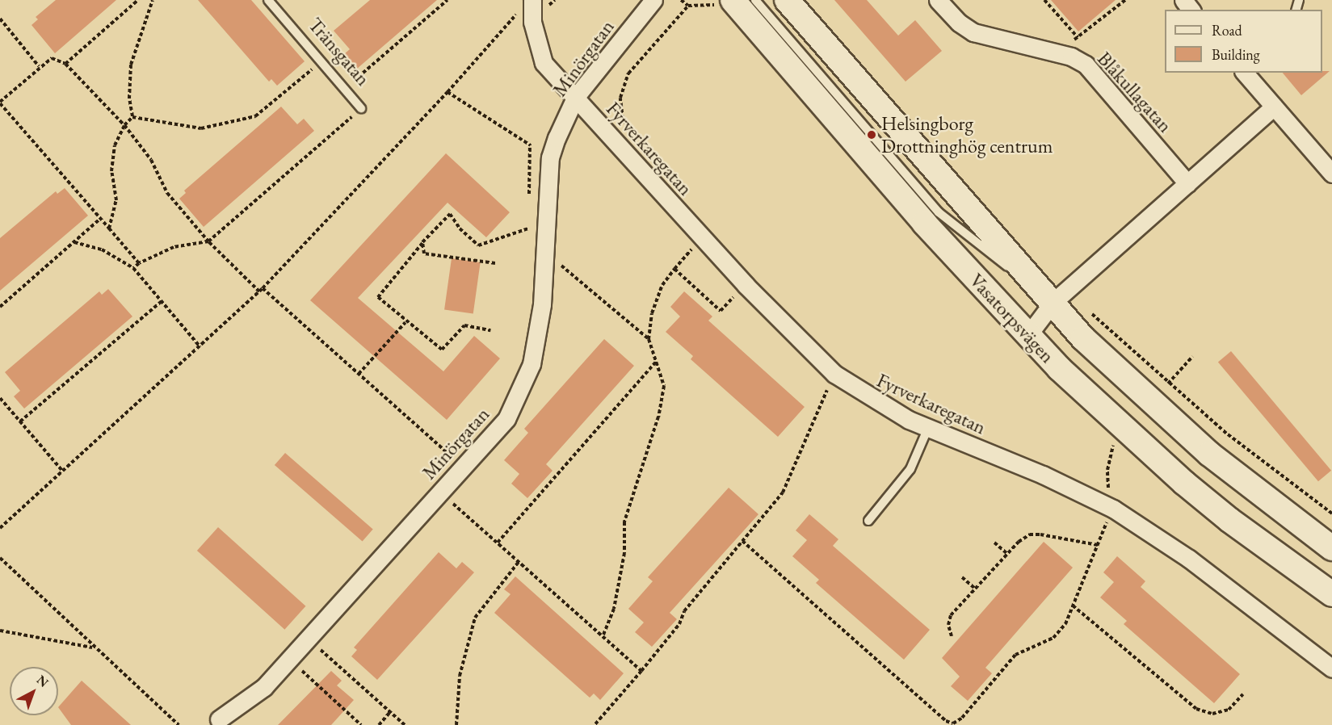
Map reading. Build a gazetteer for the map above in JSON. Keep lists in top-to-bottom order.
{
  "streets": {
    "main road": ["Vasatorpsvägen"],
    "street": ["Minörgatan", "Blåkullagatan", "Fyrverkaregatan"],
    "lane": ["Tränsgatan"]
  },
  "crossings": [
    ["Minörgatan", "Fyrverkaregatan"]
  ],
  "places": ["Helsingborg Drottninghög centrum"],
  "legend": ["Road", "Building"],
  "north": "top right"
}
